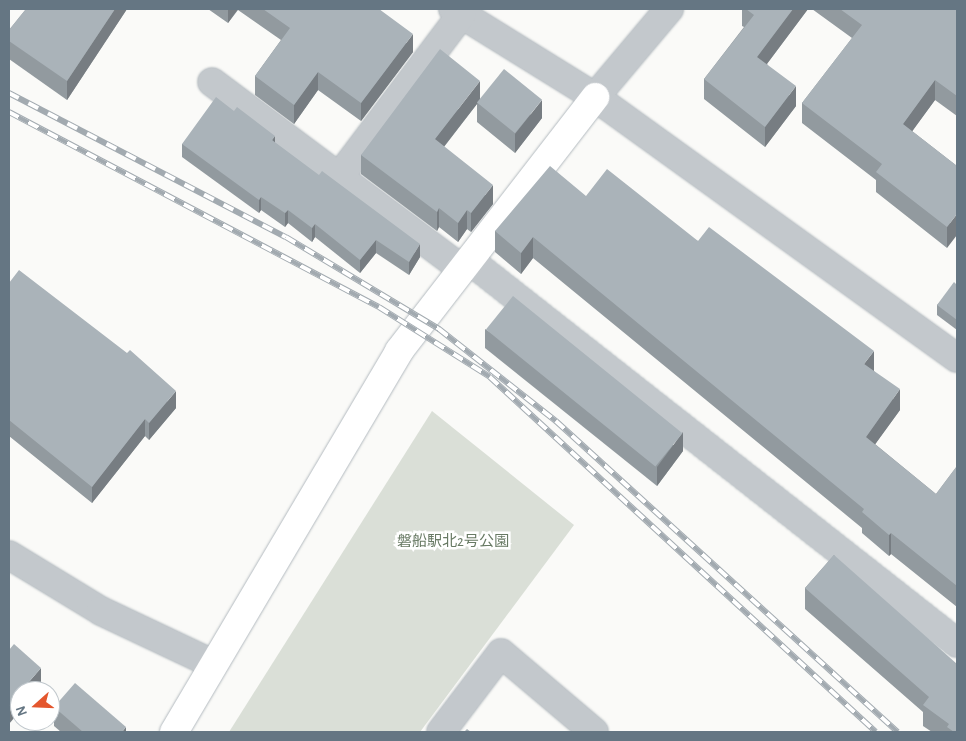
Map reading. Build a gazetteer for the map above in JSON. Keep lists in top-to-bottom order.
{
  "parks": ["磐船駅北2号公園"],
  "north": "left"
}
